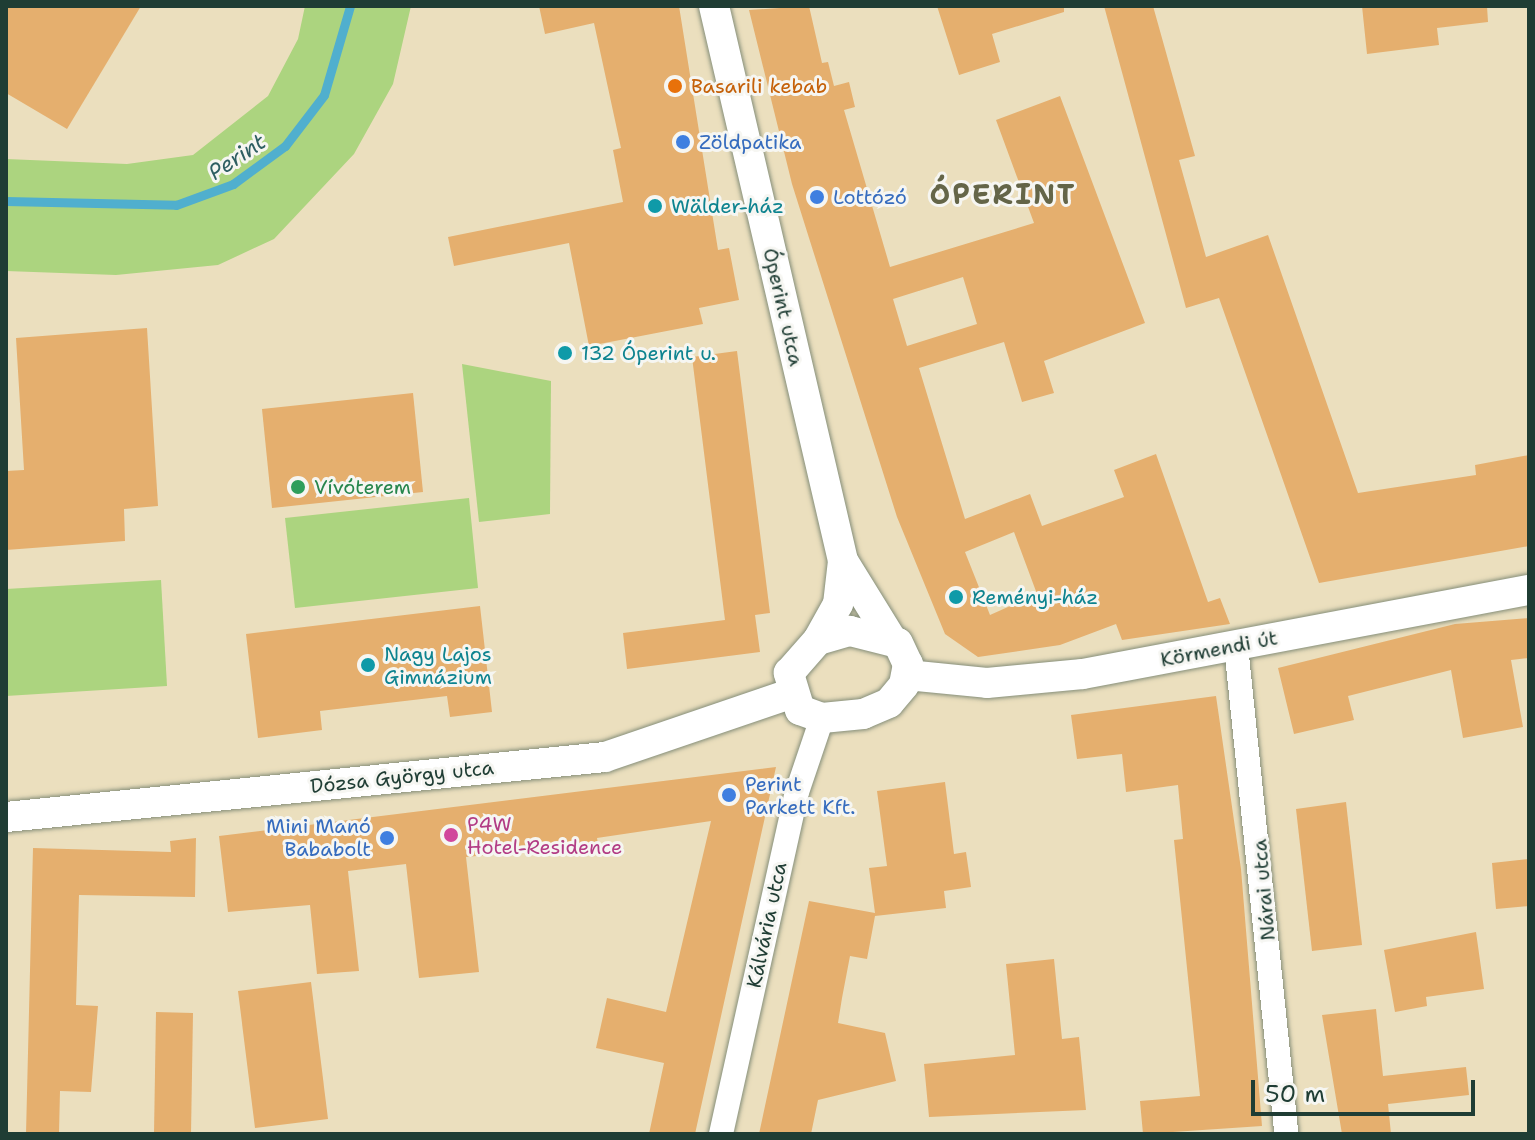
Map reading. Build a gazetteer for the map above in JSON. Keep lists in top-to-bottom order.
{
  "streets": {
    "street": [
      "Óperint utca",
      "Körmendi út",
      "Dózsa György utca",
      "Nárai utca",
      "Kálvária utca"
    ]
  },
  "crossings": [
    ["Óperint utca", "Körmendi út"],
    ["Óperint utca", "Dózsa György utca"],
    ["Óperint utca", "Kálvária utca"],
    ["Körmendi út", "Dózsa György utca"],
    ["Körmendi út", "Nárai utca"],
    ["Körmendi út", "Kálvária utca"],
    ["Dózsa György utca", "Kálvária utca"]
  ],
  "districts": ["ÓPERINT"],
  "water": ["Perint"],
  "places": [
    "Basarili kebab",
    "Zöldpatika",
    "Lottózó",
    "Wälder-ház",
    "132 Óperint u.",
    "Vívóterem",
    "Reményi-ház",
    "Nagy Lajos Gimnázium",
    "Perint Parkett Kft.",
    "P4W Hotel-Residence",
    "Mini Manó Bababolt"
  ],
  "scale_bar": "50 m"
}
